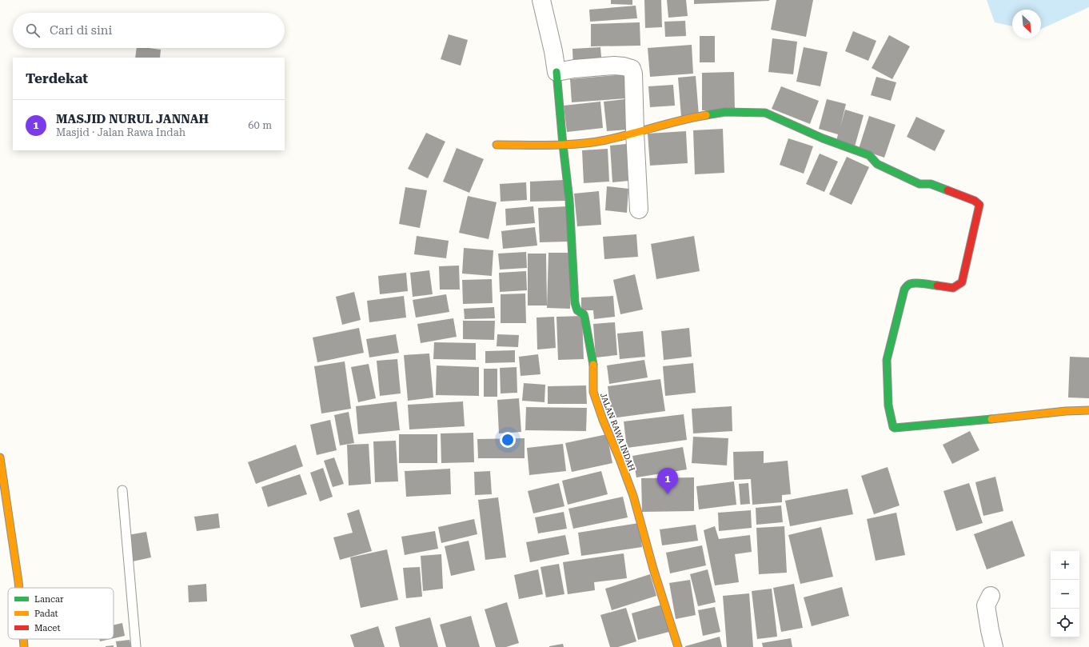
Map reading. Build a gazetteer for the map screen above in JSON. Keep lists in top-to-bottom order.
{
  "streets": {
    "street": ["JALAN RAWA INDAH"]
  },
  "legend": ["Lancar", "Padat", "Macet"],
  "north": "bottom right",
  "page": {
    "search": "Cari di sini",
    "heading": "Terdekat",
    "list": [
      {
        "mark": "1",
        "name": "MASJID NURUL JANNAH",
        "note": "Masjid · Jalan Rawa Indah",
        "value": "60 m"
      }
    ],
    "pins": "1",
    "map_buttons": ["+", "−"]
  }
}
